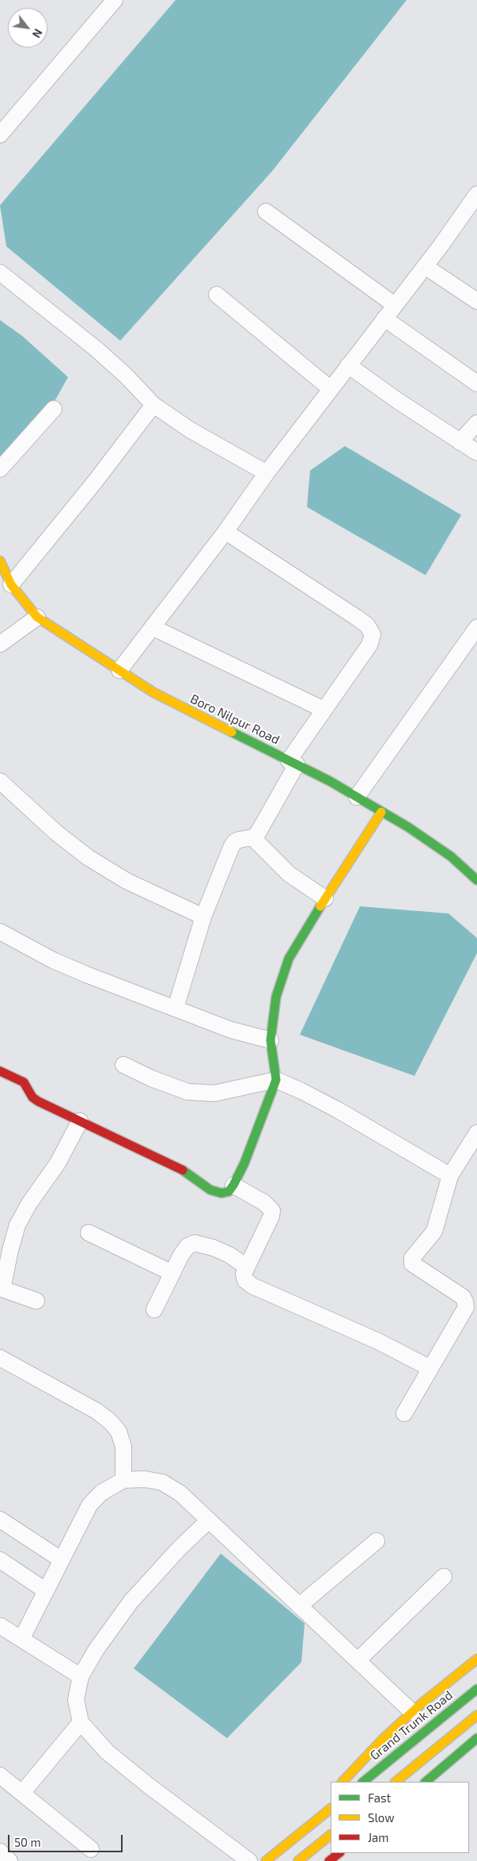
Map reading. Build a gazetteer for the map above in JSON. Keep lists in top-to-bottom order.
{
  "streets": {
    "main road": ["Boro Nilpur Road", "Grand Trunk Road"]
  },
  "legend": ["Fast", "Slow", "Jam"],
  "scale_bar": "50 m",
  "north": "bottom right"
}
